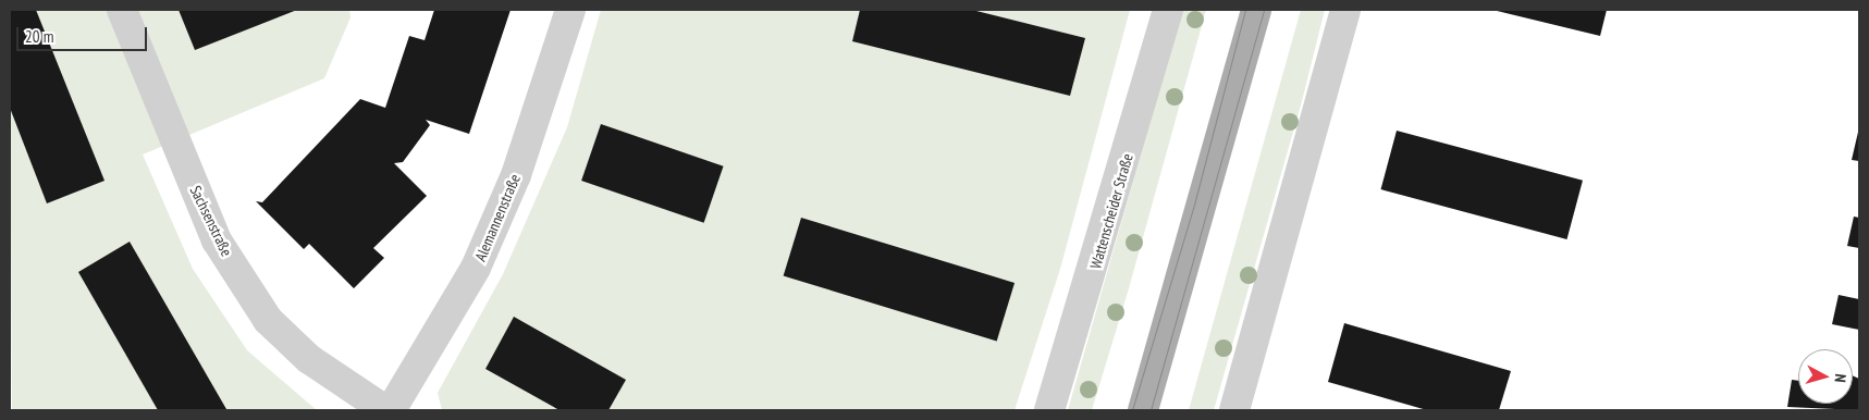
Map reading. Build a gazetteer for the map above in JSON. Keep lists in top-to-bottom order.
{
  "streets": {
    "street": ["Wattenscheider Straße", "Alemannenstraße", "Sachsenstraße"]
  },
  "scale_bar": "20 m",
  "north": "right"
}
